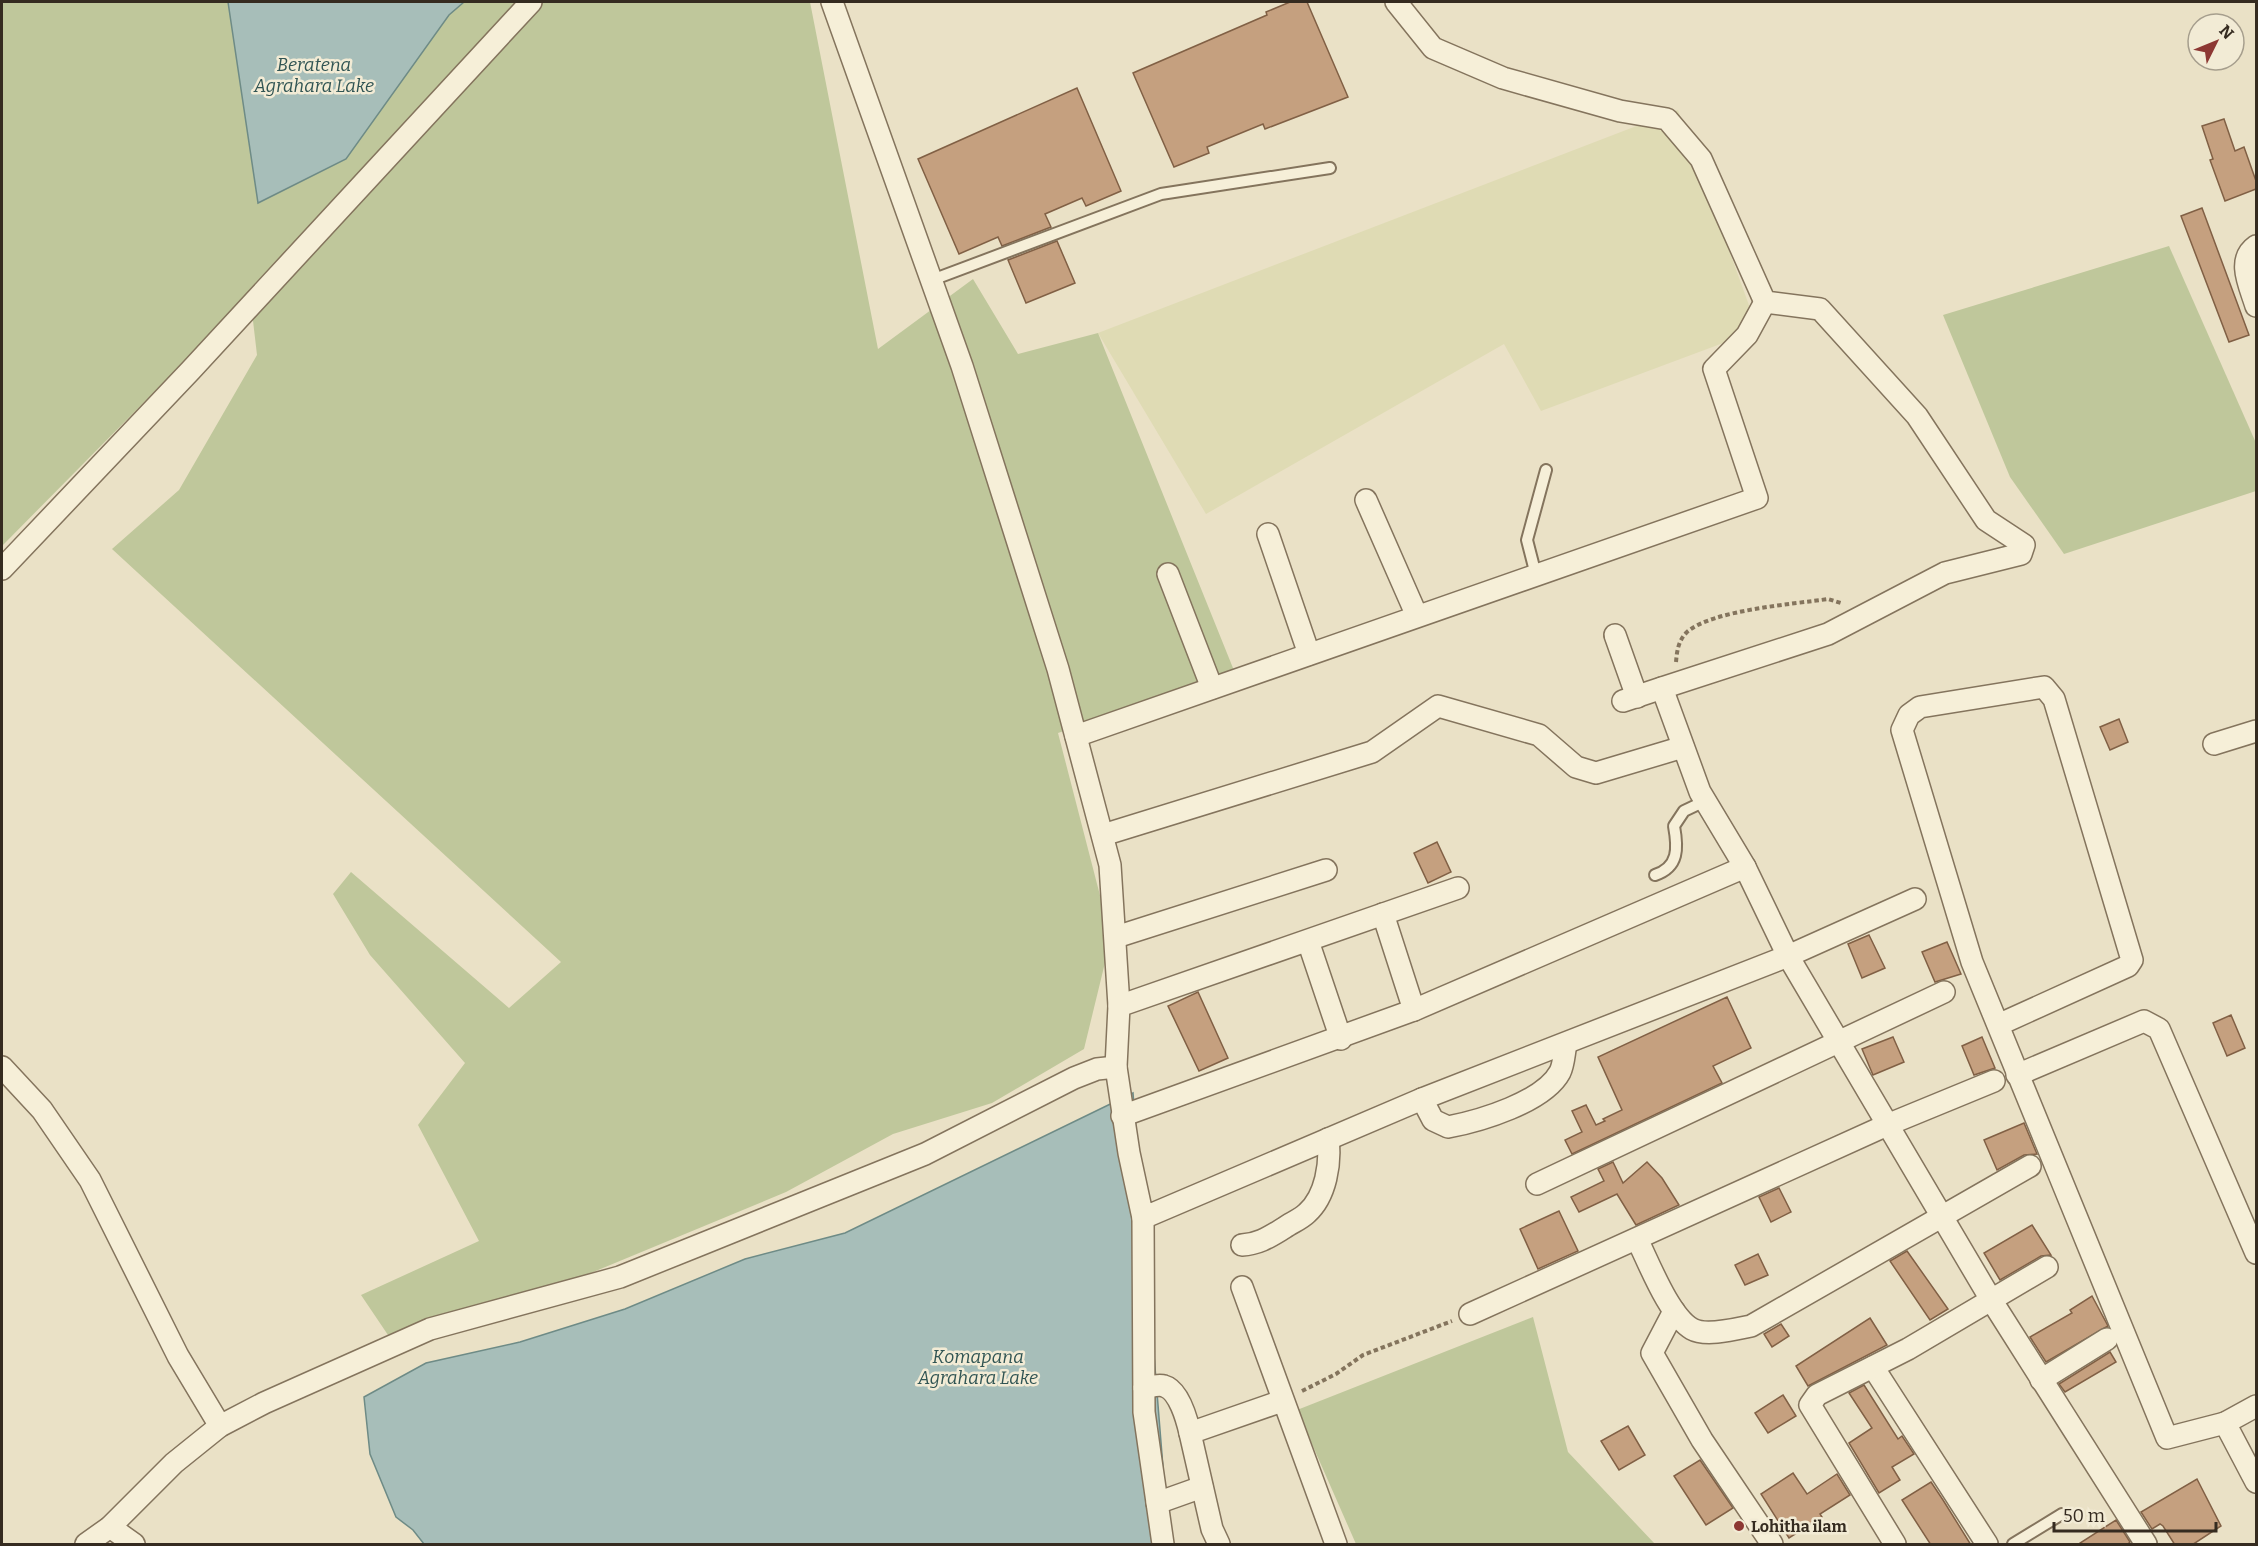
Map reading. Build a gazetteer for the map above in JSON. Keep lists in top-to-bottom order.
{
  "water": ["Beratena Agrahara Lake", "Komapana Agrahara Lake"],
  "places": ["Lohitha ilam"],
  "scale_bar": "50 m",
  "north": "top right"
}
